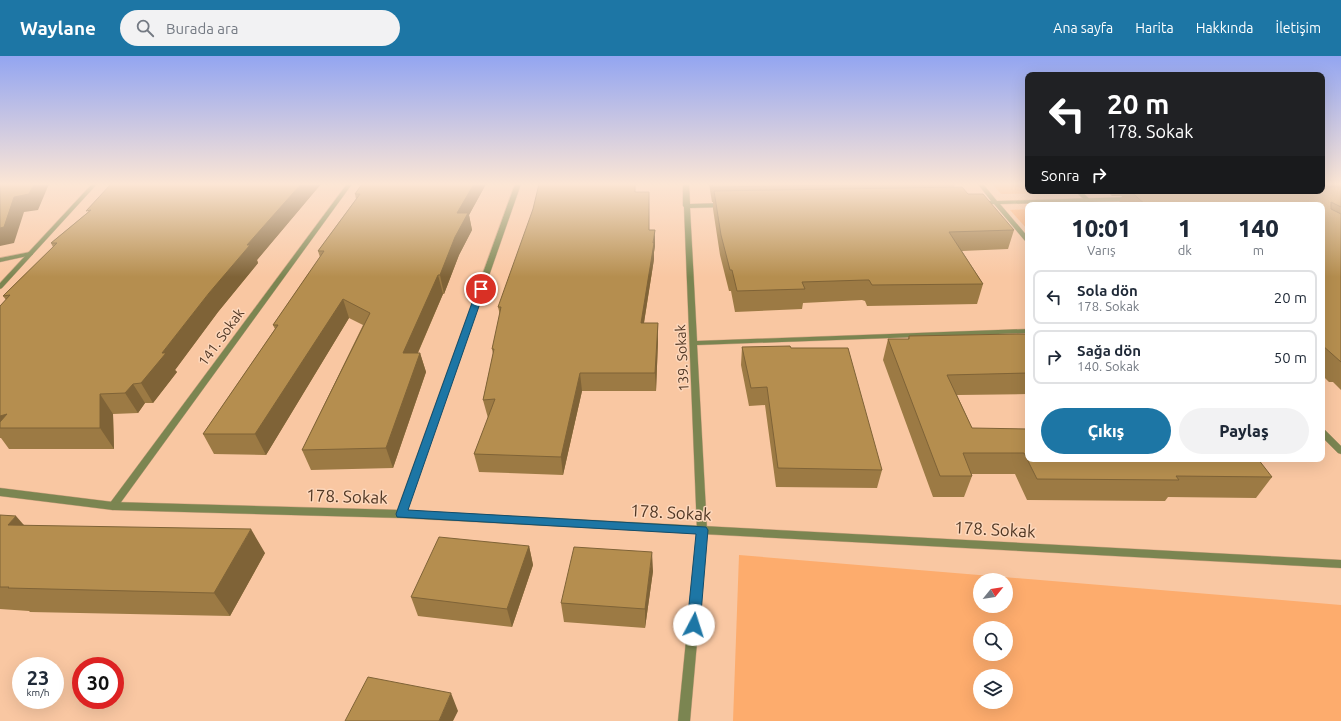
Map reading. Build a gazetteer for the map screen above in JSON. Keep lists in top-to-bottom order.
{
  "streets": {
    "street": ["141. Sokak", "139. Sokak", "178. Sokak"]
  },
  "crossings": [
    ["141. Sokak", "178. Sokak"],
    ["139. Sokak", "178. Sokak"]
  ],
  "north": "top right",
  "page": {
    "header": "Waylane",
    "search": "Burada ara",
    "nav": [
      "Ana sayfa",
      "Harita",
      "Hakkında",
      "İletişim"
    ],
    "turn": ["20 m", "178. Sokak"],
    "then": "Sonra",
    "eta": [
      "10:01",
      "Varış",
      "1",
      "dk",
      "140",
      "m"
    ],
    "list": [
      {
        "name": "Sola dön",
        "note": "178. Sokak",
        "value": "20 m"
      },
      {
        "name": "Sağa dön",
        "note": "140. Sokak",
        "value": "50 m"
      }
    ],
    "buttons": ["Çıkış", "Paylaş"],
    "speed": "23 km/h",
    "limit": "30"
  }
}
